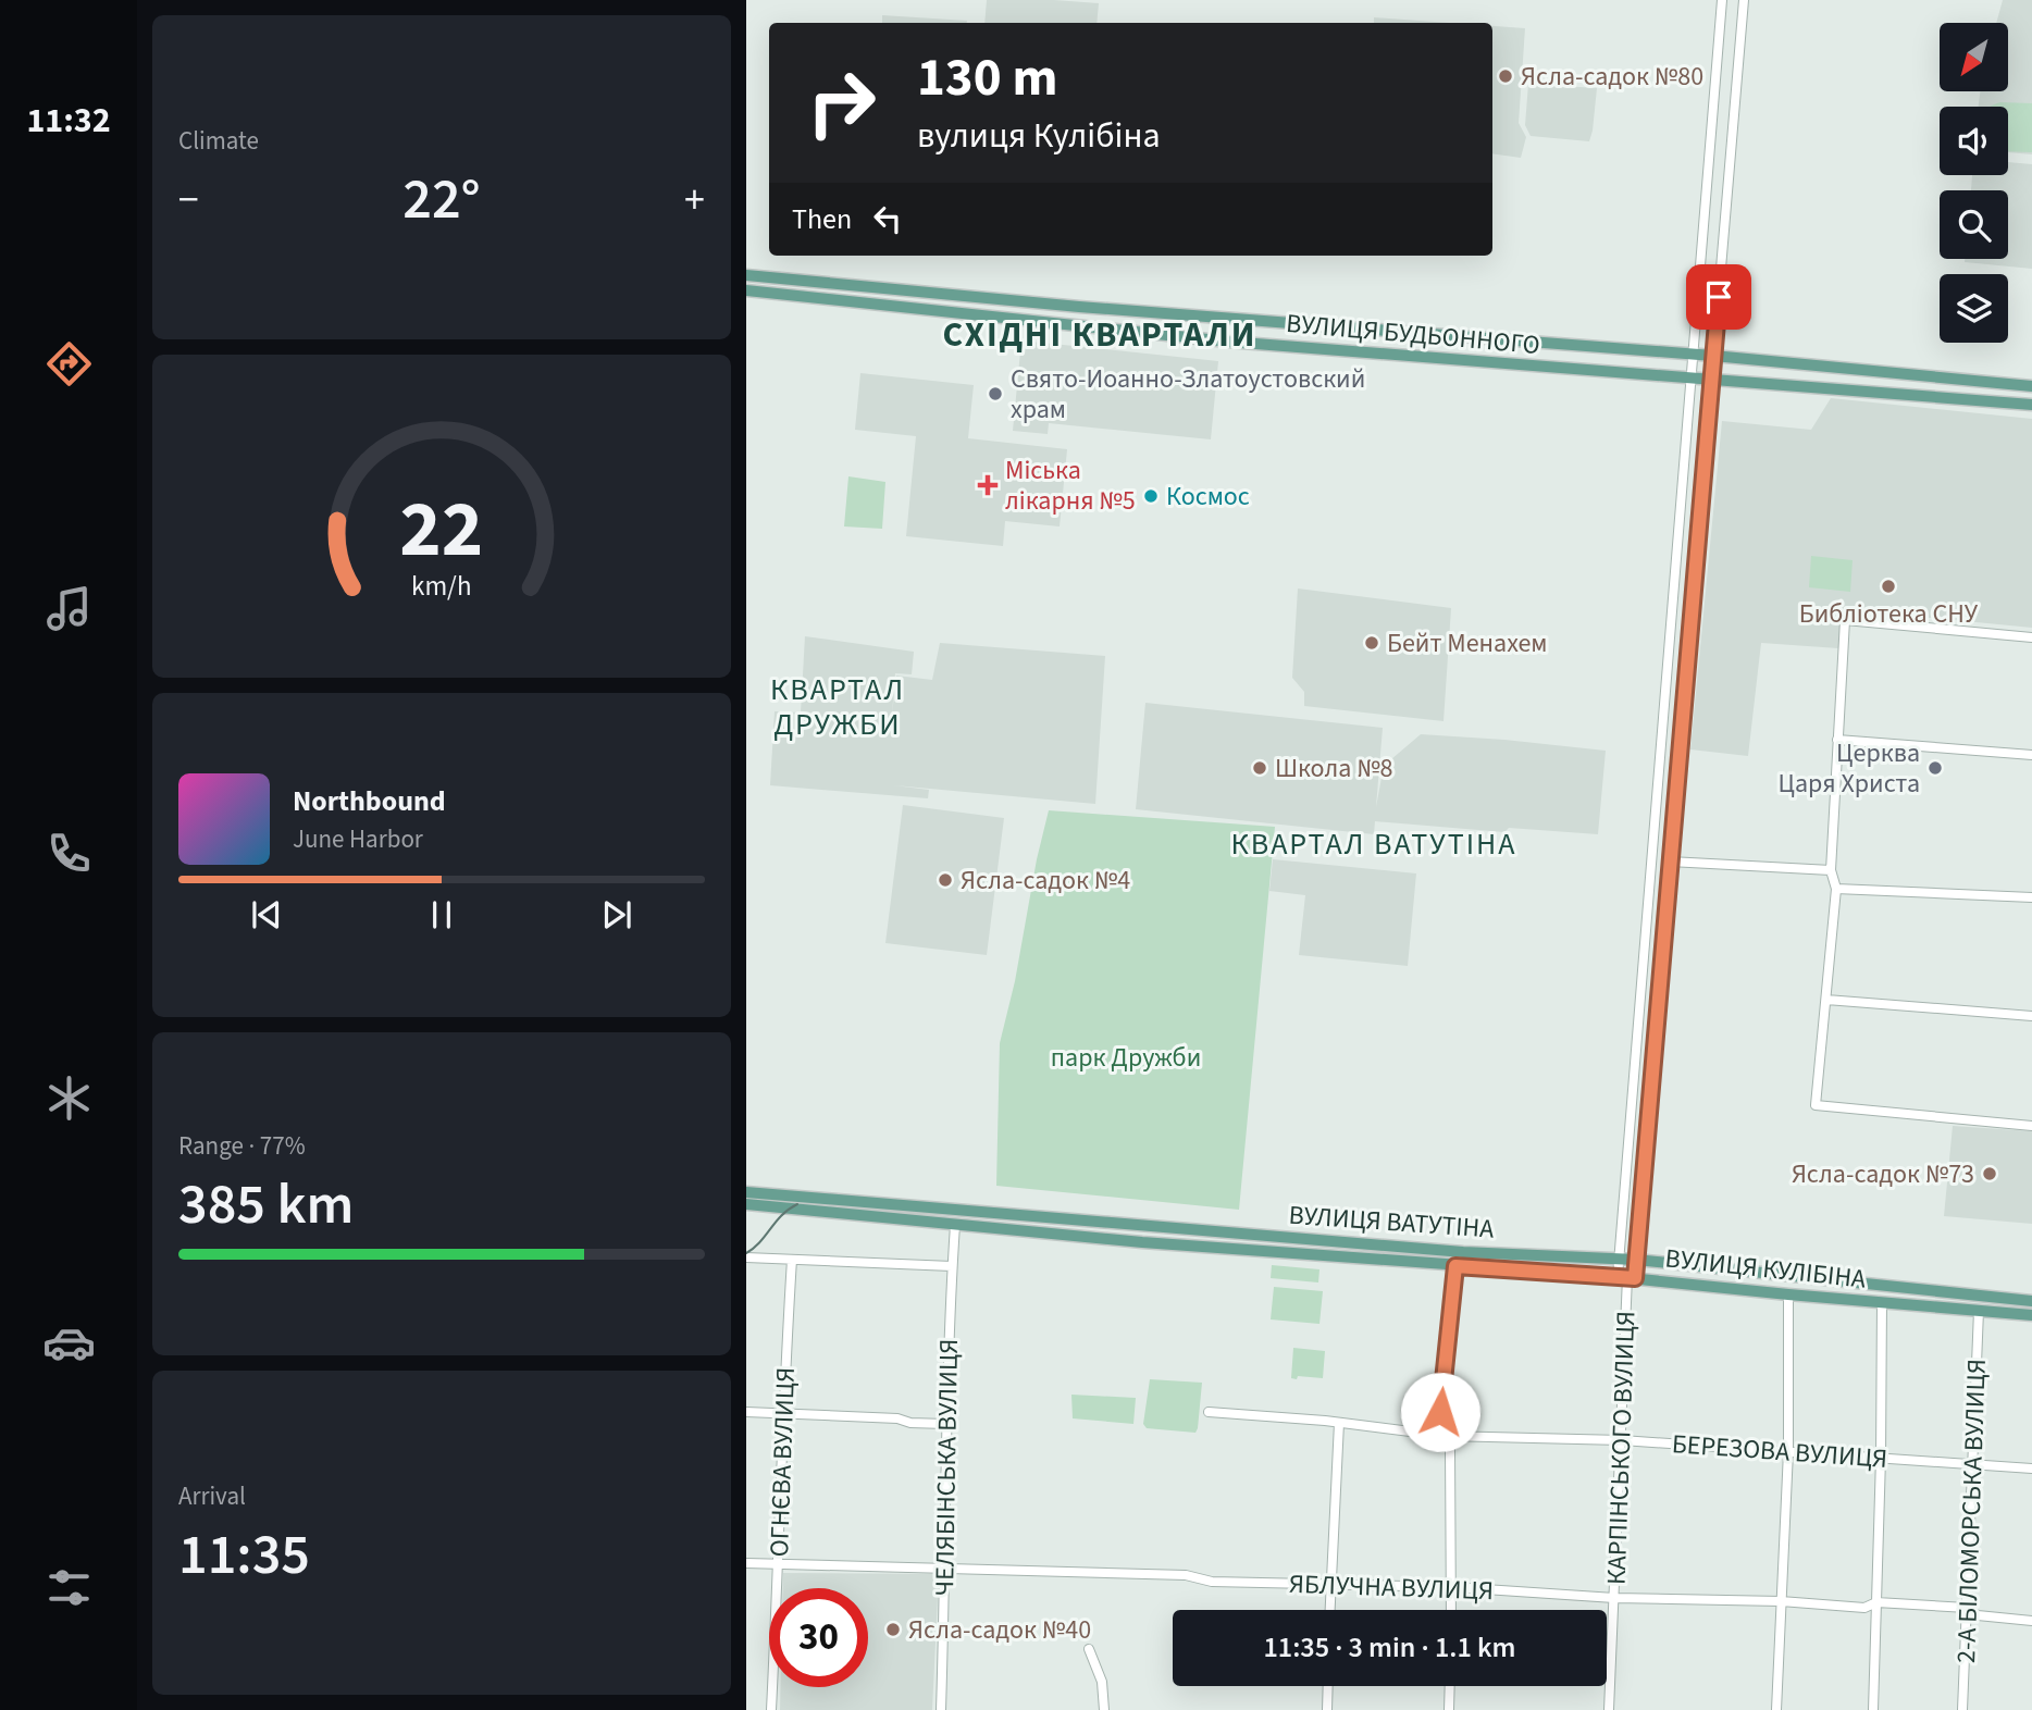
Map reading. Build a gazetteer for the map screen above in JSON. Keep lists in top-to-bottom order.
{
  "streets": {
    "main road": ["ВУЛИЦЯ БУДЬОННОГО", "ВУЛИЦЯ ВАТУТІНА", "ВУЛИЦЯ КУЛІБІНА"],
    "street": [
      "КАРПІНСЬКОГО ВУЛИЦЯ",
      "БЕРЕЗОВА ВУЛИЦЯ",
      "ОГНЄВА ВУЛИЦЯ",
      "ЧЕЛЯБІНСЬКА ВУЛИЦЯ",
      "2-А БІЛОМОРСЬКА ВУЛИЦЯ",
      "ЯБЛУЧНА ВУЛИЦЯ"
    ]
  },
  "crossings": [
    ["ВУЛИЦЯ БУДЬОННОГО", "КАРПІНСЬКОГО ВУЛИЦЯ"],
    ["ВУЛИЦЯ ВАТУТІНА", "ВУЛИЦЯ КУЛІБІНА"],
    ["ВУЛИЦЯ ВАТУТІНА", "КАРПІНСЬКОГО ВУЛИЦЯ"],
    ["ВУЛИЦЯ ВАТУТІНА", "ЧЕЛЯБІНСЬКА ВУЛИЦЯ"],
    ["ВУЛИЦЯ КУЛІБІНА", "КАРПІНСЬКОГО ВУЛИЦЯ"],
    ["ВУЛИЦЯ КУЛІБІНА", "2-А БІЛОМОРСЬКА ВУЛИЦЯ"],
    ["КАРПІНСЬКОГО ВУЛИЦЯ", "БЕРЕЗОВА ВУЛИЦЯ"],
    ["КАРПІНСЬКОГО ВУЛИЦЯ", "ЯБЛУЧНА ВУЛИЦЯ"],
    ["БЕРЕЗОВА ВУЛИЦЯ", "2-А БІЛОМОРСЬКА ВУЛИЦЯ"],
    ["ОГНЄВА ВУЛИЦЯ", "ЯБЛУЧНА ВУЛИЦЯ"],
    ["ЧЕЛЯБІНСЬКА ВУЛИЦЯ", "ЯБЛУЧНА ВУЛИЦЯ"],
    ["2-А БІЛОМОРСЬКА ВУЛИЦЯ", "ЯБЛУЧНА ВУЛИЦЯ"]
  ],
  "districts": ["СХІДНІ КВАРТАЛИ", "КВАРТАЛ ДРУЖБИ", "КВАРТАЛ ВАТУТІНА"],
  "parks": ["парк Дружби"],
  "places": {
    "other": [
      "Ясла-садок №80",
      "Свято-Иоанно-Златоустовский храм",
      "Космос",
      "Библіотека СНУ",
      "Бейт Менахем",
      "Школа №8",
      "Церква Царя Христа",
      "Ясла-садок №4",
      "Ясла-садок №73",
      "Ясла-садок №40"
    ],
    "health": ["Міська лікарня №5"]
  },
  "north": "bottom left",
  "page": {
    "tabs": "11:32",
    "tile": [
      "Climate",
      ["Range · 77%", "385 km"],
      ["Arrival", "11:35"]
    ],
    "turn": ["130 m", "вулиця Кулібіна"],
    "heat": ["−", "22°", "+"],
    "then": "Then",
    "song": ["Northbound", "June Harbor"],
    "limit": "30",
    "trip": "11:35 · 3 min · 1.1 km",
    "gauge": ["22", "km/h"]
  }
}
